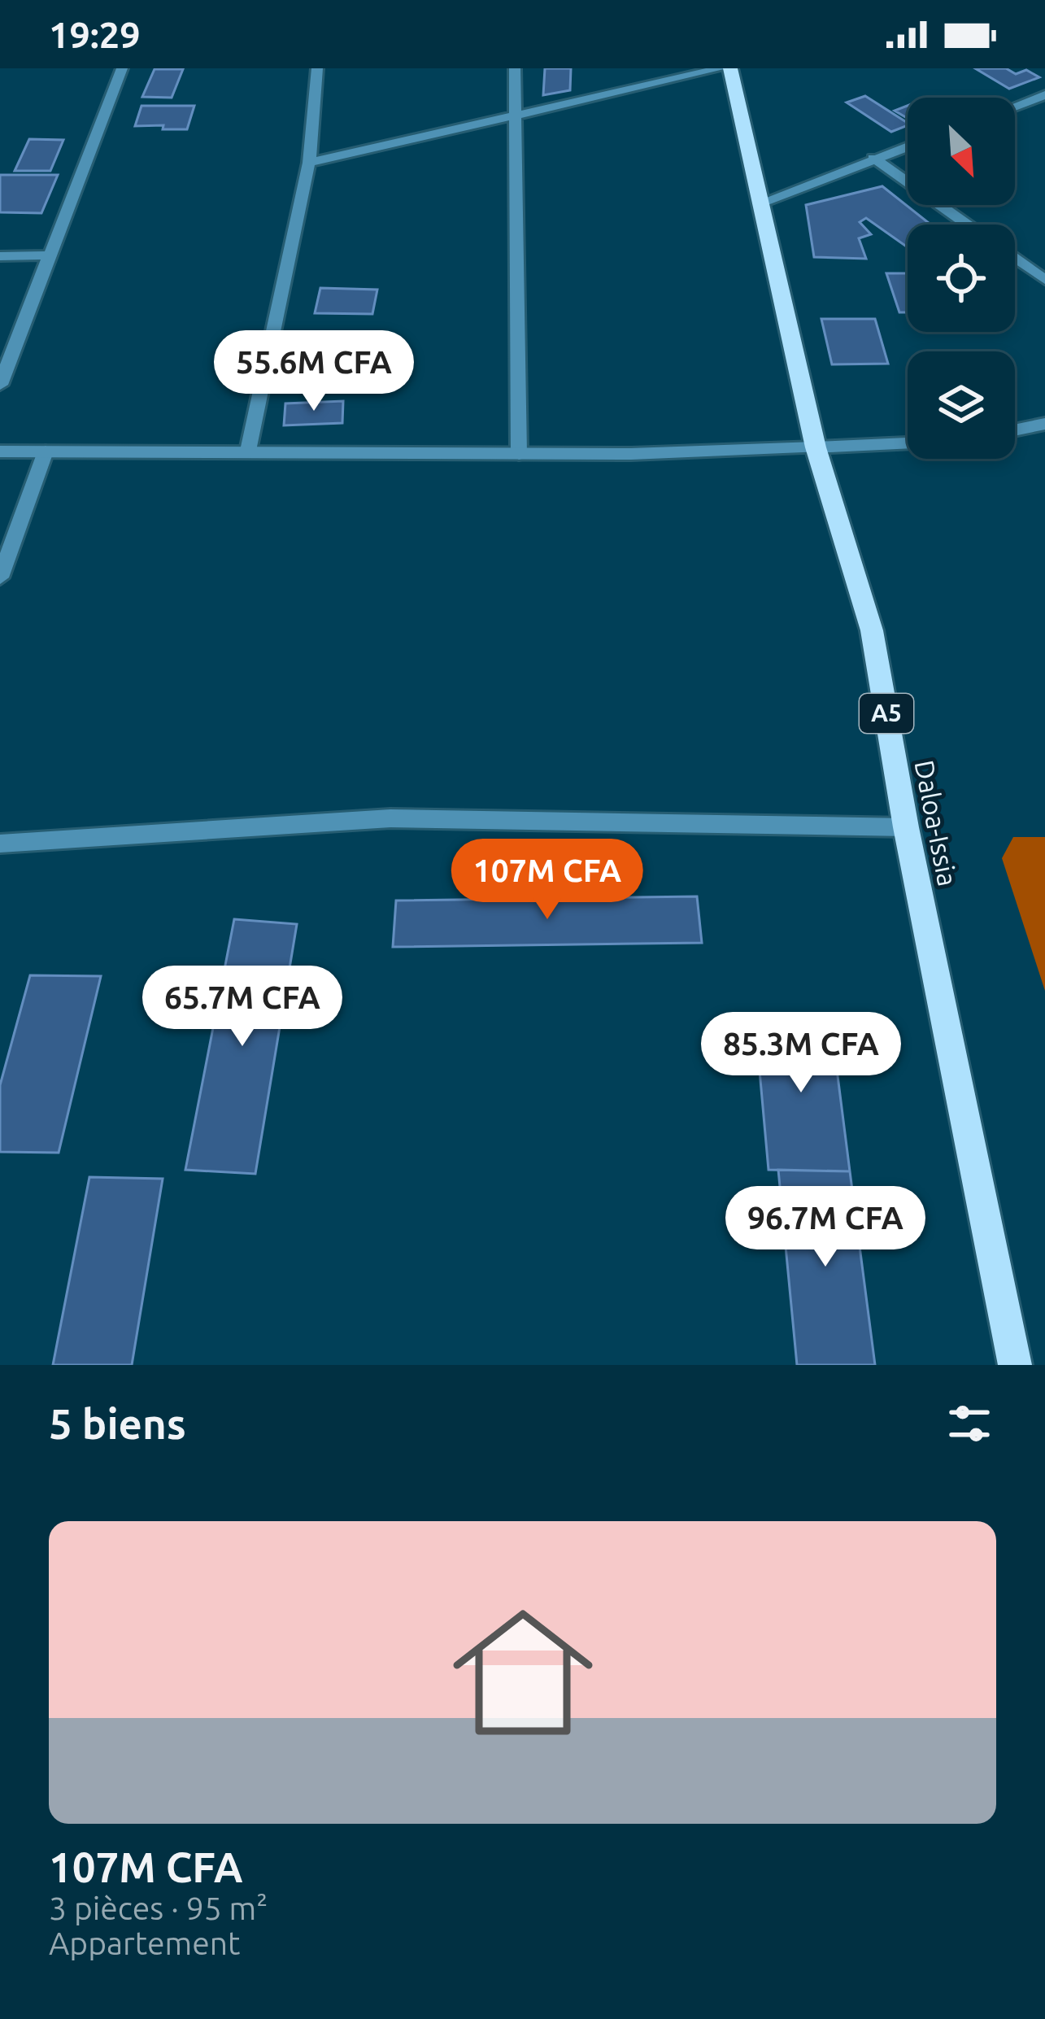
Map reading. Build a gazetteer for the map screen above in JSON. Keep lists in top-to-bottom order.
{
  "streets": {
    "main road": ["A5", "Daloa-Issia"]
  },
  "north": "bottom right",
  "page": {
    "status": "19:29",
    "price": [
      "55.6M CFA",
      "107M CFA",
      "65.7M CFA",
      "85.3M CFA",
      "96.7M CFA"
    ],
    "heading": "5 biens",
    "list": [
      {
        "name": "107M CFA",
        "note": "3 pièces · 95 m² · Appartement"
      }
    ]
  }
}
